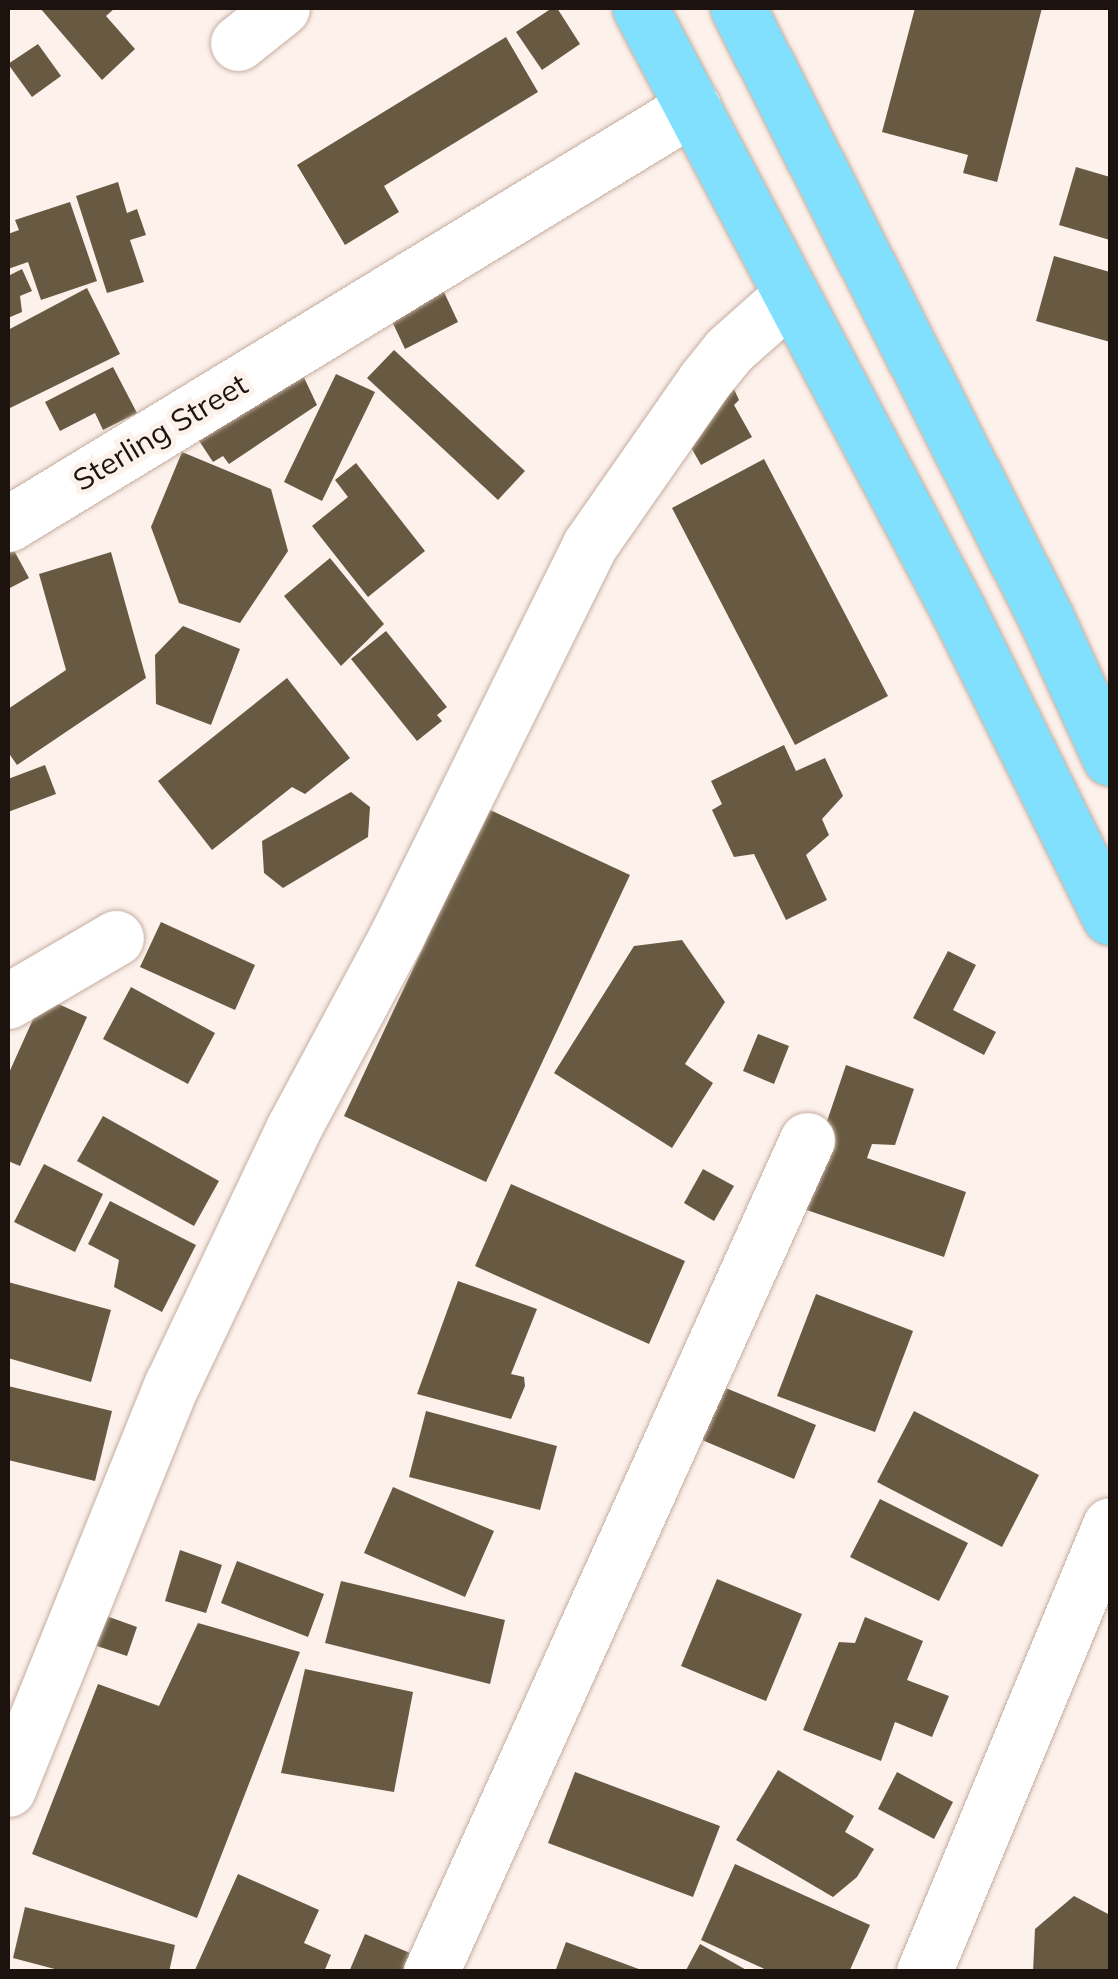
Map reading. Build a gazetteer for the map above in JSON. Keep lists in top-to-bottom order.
{
  "streets": {
    "street": ["Sterling Street"]
  }
}
